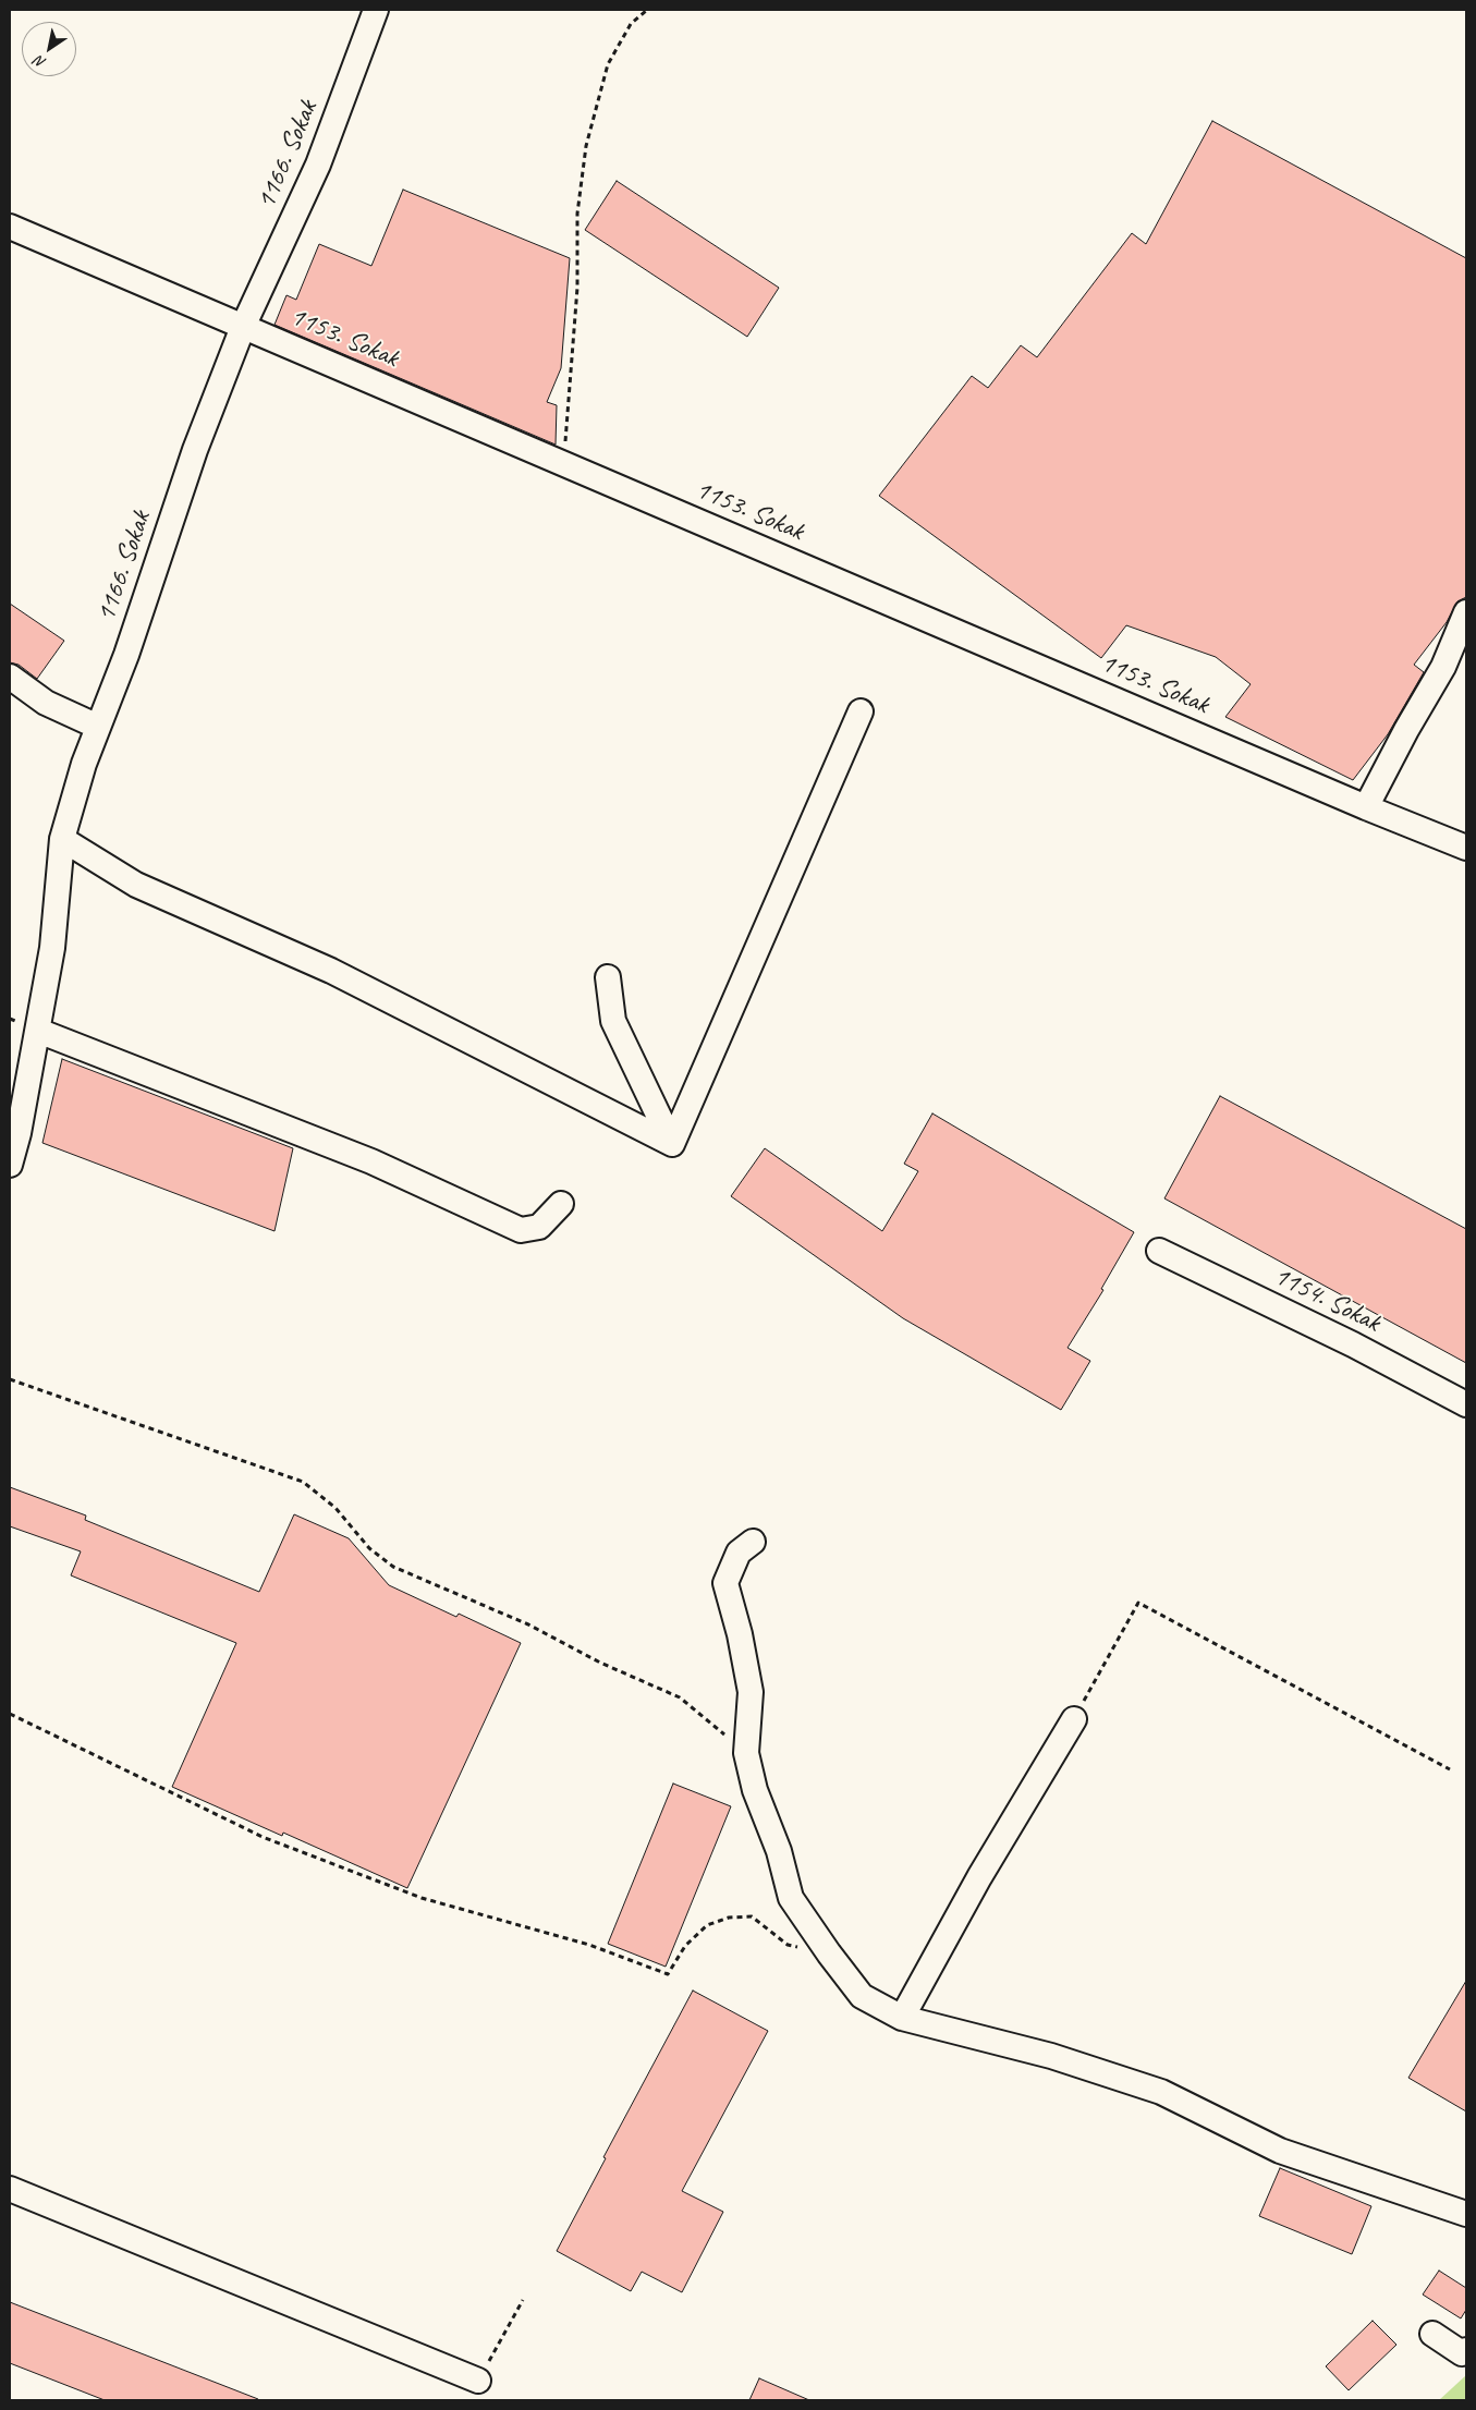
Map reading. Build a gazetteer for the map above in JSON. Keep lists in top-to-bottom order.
{
  "streets": {
    "street": ["1166. Sokak", "1153. Sokak", "1154. Sokak"]
  },
  "crossings": [
    ["1166. Sokak", "1153. Sokak"]
  ],
  "north": "bottom left"
}
